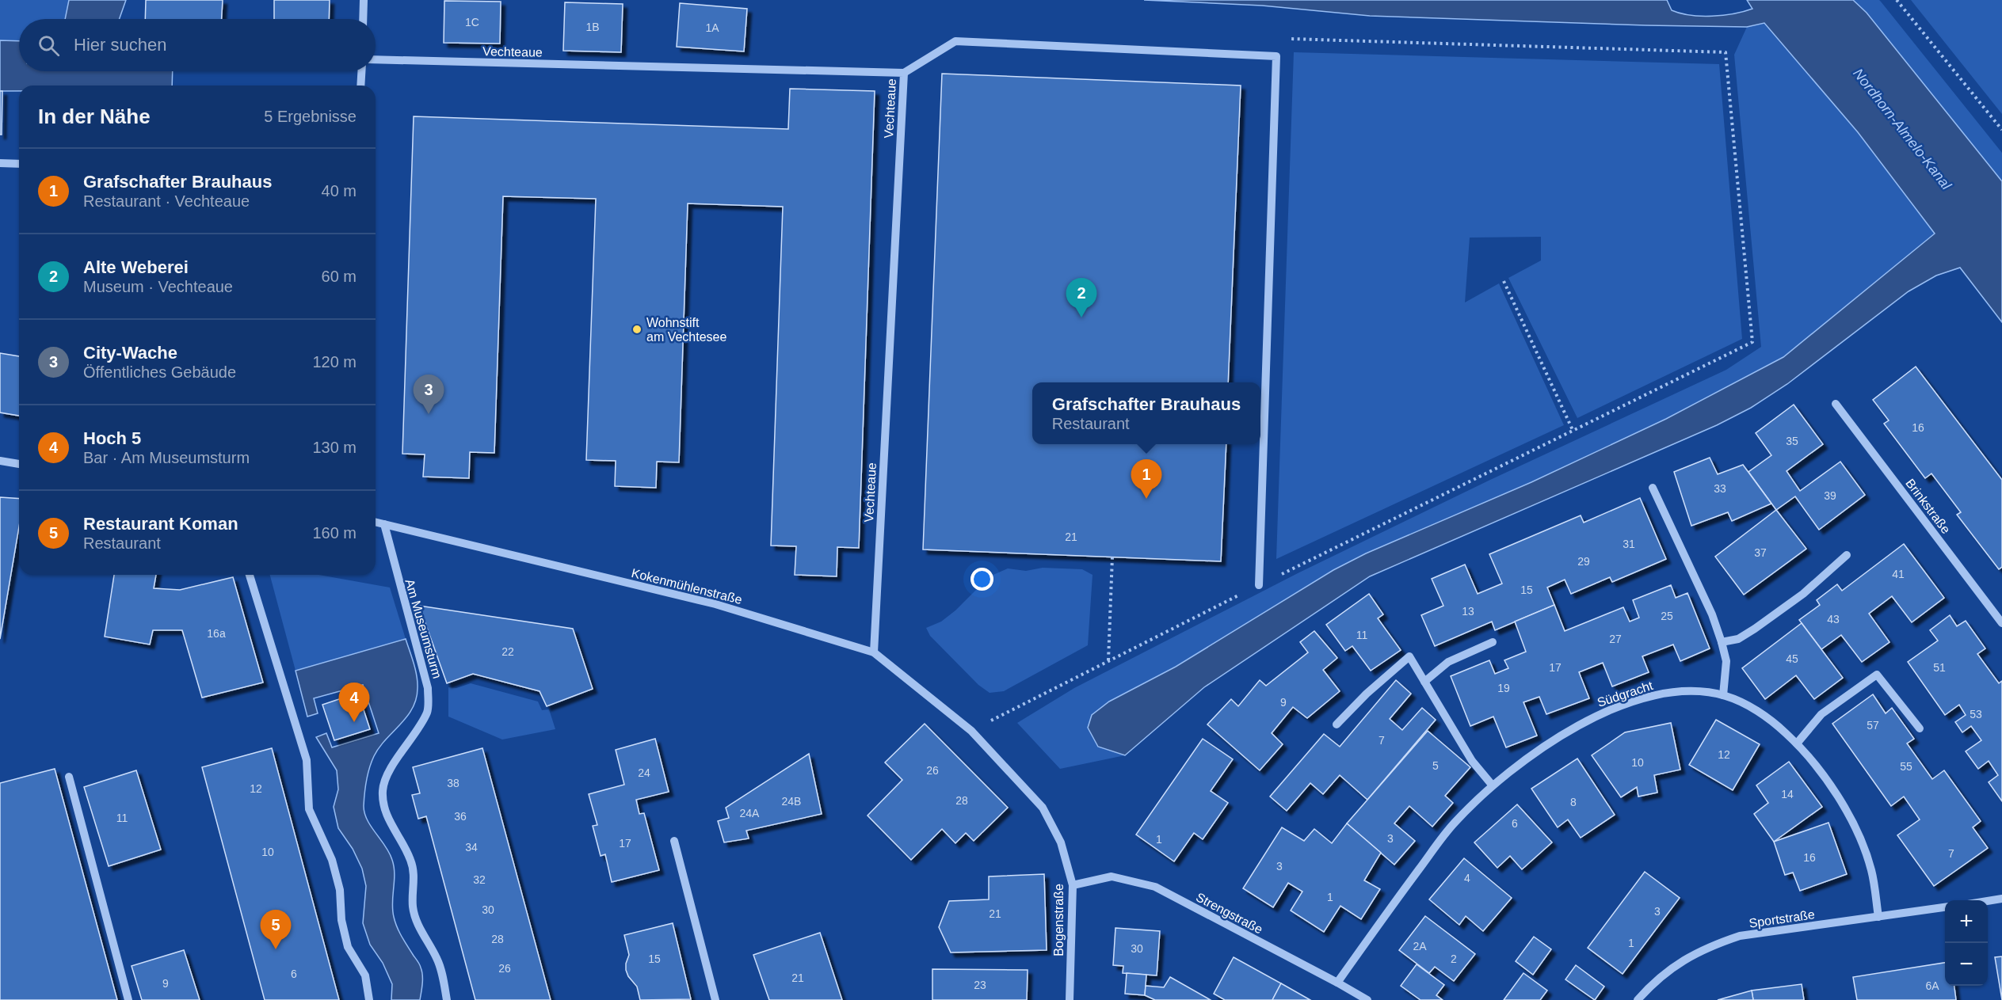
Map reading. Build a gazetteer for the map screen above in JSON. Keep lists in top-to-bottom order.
{
  "streets": {
    "street": [
      "Vechteaue",
      "Brinkstraße",
      "Kokenmühlenstraße",
      "Am Museumsturm",
      "Südgracht",
      "Strengstraße",
      "Sportstraße",
      "Bogenstraße"
    ]
  },
  "crossings": [
    ["Vechteaue", "Kokenmühlenstraße"],
    ["Kokenmühlenstraße", "Am Museumsturm"],
    ["Kokenmühlenstraße", "Bogenstraße"],
    ["Südgracht", "Strengstraße"],
    ["Südgracht", "Sportstraße"],
    ["Strengstraße", "Bogenstraße"]
  ],
  "water": ["Nordhorn-Almelo-Kanal"],
  "places": ["Wohnstift am Vechtesee"],
  "house_numbers": [
    "1C",
    "1B",
    "1A",
    "16",
    "35",
    "33",
    "39",
    "21",
    "31",
    "37",
    "29",
    "41",
    "15",
    "13",
    "25",
    "43",
    "16a",
    "11",
    "27",
    "22",
    "45",
    "17",
    "51",
    "19",
    "9",
    "53",
    "57",
    "7",
    "12",
    "10",
    "5",
    "55",
    "26",
    "24",
    "38",
    "12",
    "14",
    "28",
    "24B",
    "8",
    "24A",
    "36",
    "11",
    "6",
    "3",
    "1",
    "17",
    "34",
    "10",
    "7",
    "16",
    "3",
    "4",
    "32",
    "1",
    "30",
    "3",
    "21",
    "28",
    "1",
    "2A",
    "30",
    "15",
    "2",
    "26",
    "6",
    "21",
    "9",
    "23",
    "6A"
  ],
  "page": {
    "search": "Hier suchen",
    "heading": ["In der Nähe", "5 Ergebnisse"],
    "list": [
      {
        "mark": "1",
        "name": "Grafschafter Brauhaus",
        "note": "Restaurant · Vechteaue",
        "value": "40 m"
      },
      {
        "mark": "2",
        "name": "Alte Weberei",
        "note": "Museum · Vechteaue",
        "value": "60 m"
      },
      {
        "mark": "3",
        "name": "City-Wache",
        "note": "Öffentliches Gebäude",
        "value": "120 m"
      },
      {
        "mark": "4",
        "name": "Hoch 5",
        "note": "Bar · Am Museumsturm",
        "value": "130 m"
      },
      {
        "mark": "5",
        "name": "Restaurant Koman",
        "note": "Restaurant",
        "value": "160 m"
      }
    ],
    "pins": [
      "2",
      "3",
      "1",
      "4",
      "5"
    ],
    "popup": ["Grafschafter Brauhaus", "Restaurant"],
    "map_buttons": ["+", "−"]
  }
}
